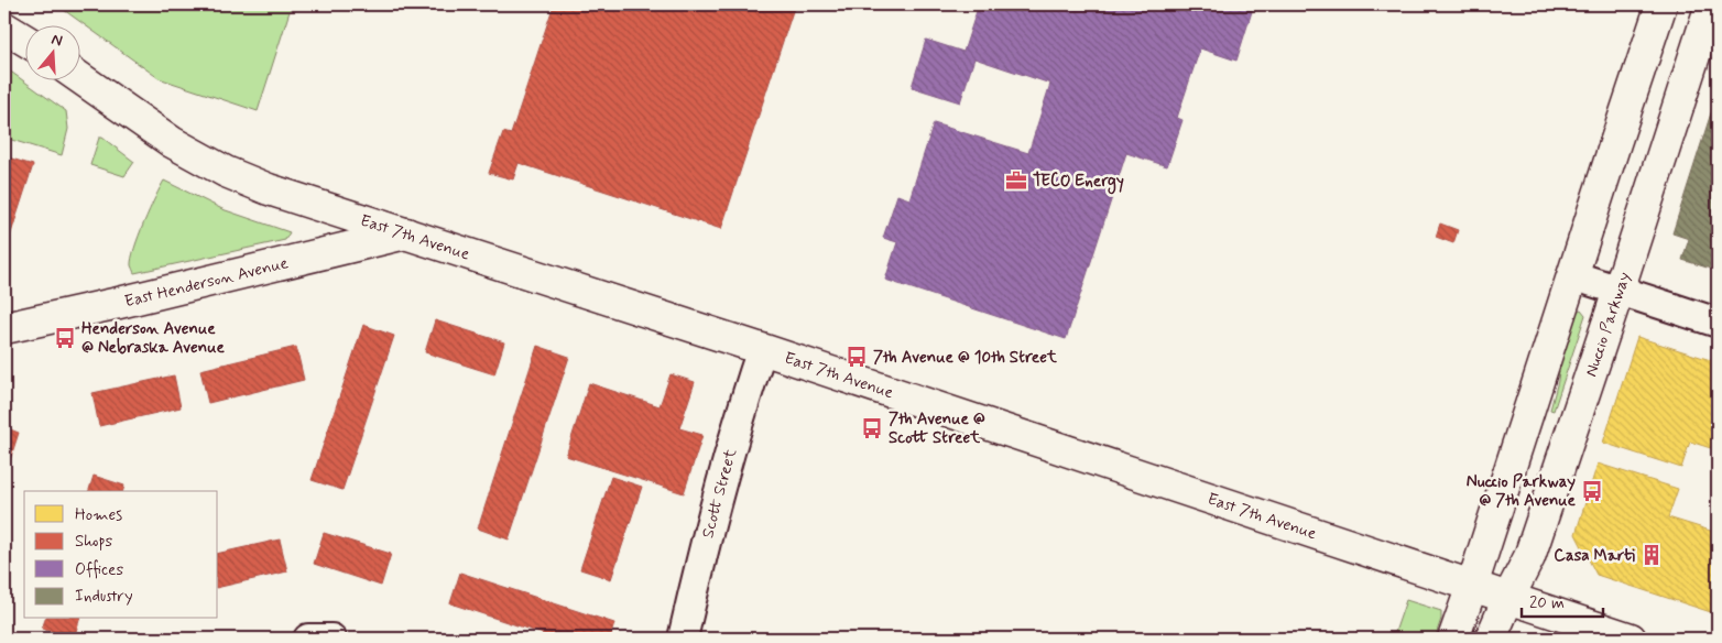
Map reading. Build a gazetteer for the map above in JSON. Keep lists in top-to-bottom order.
{
  "streets": {
    "street": [
      "East 7th Avenue",
      "East Henderson Avenue",
      "Nuccio Parkway",
      "Scott Street"
    ]
  },
  "crossings": [
    ["East 7th Avenue", "East Henderson Avenue"],
    ["East 7th Avenue", "Nuccio Parkway"],
    ["East 7th Avenue", "Scott Street"]
  ],
  "places": {
    "office": ["TECO Energy"],
    "bus stop": [
      "Henderson Avenue @ Nebraska Avenue",
      "7th Avenue @ 10th Street",
      "7th Avenue @ Scott Street",
      "Nuccio Parkway @ 7th Avenue"
    ],
    "building": ["Casa Marti"]
  },
  "legend": [
    "Homes",
    "Shops",
    "Offices",
    "Industry"
  ],
  "scale_bar": "20 m",
  "north": "top"
}
